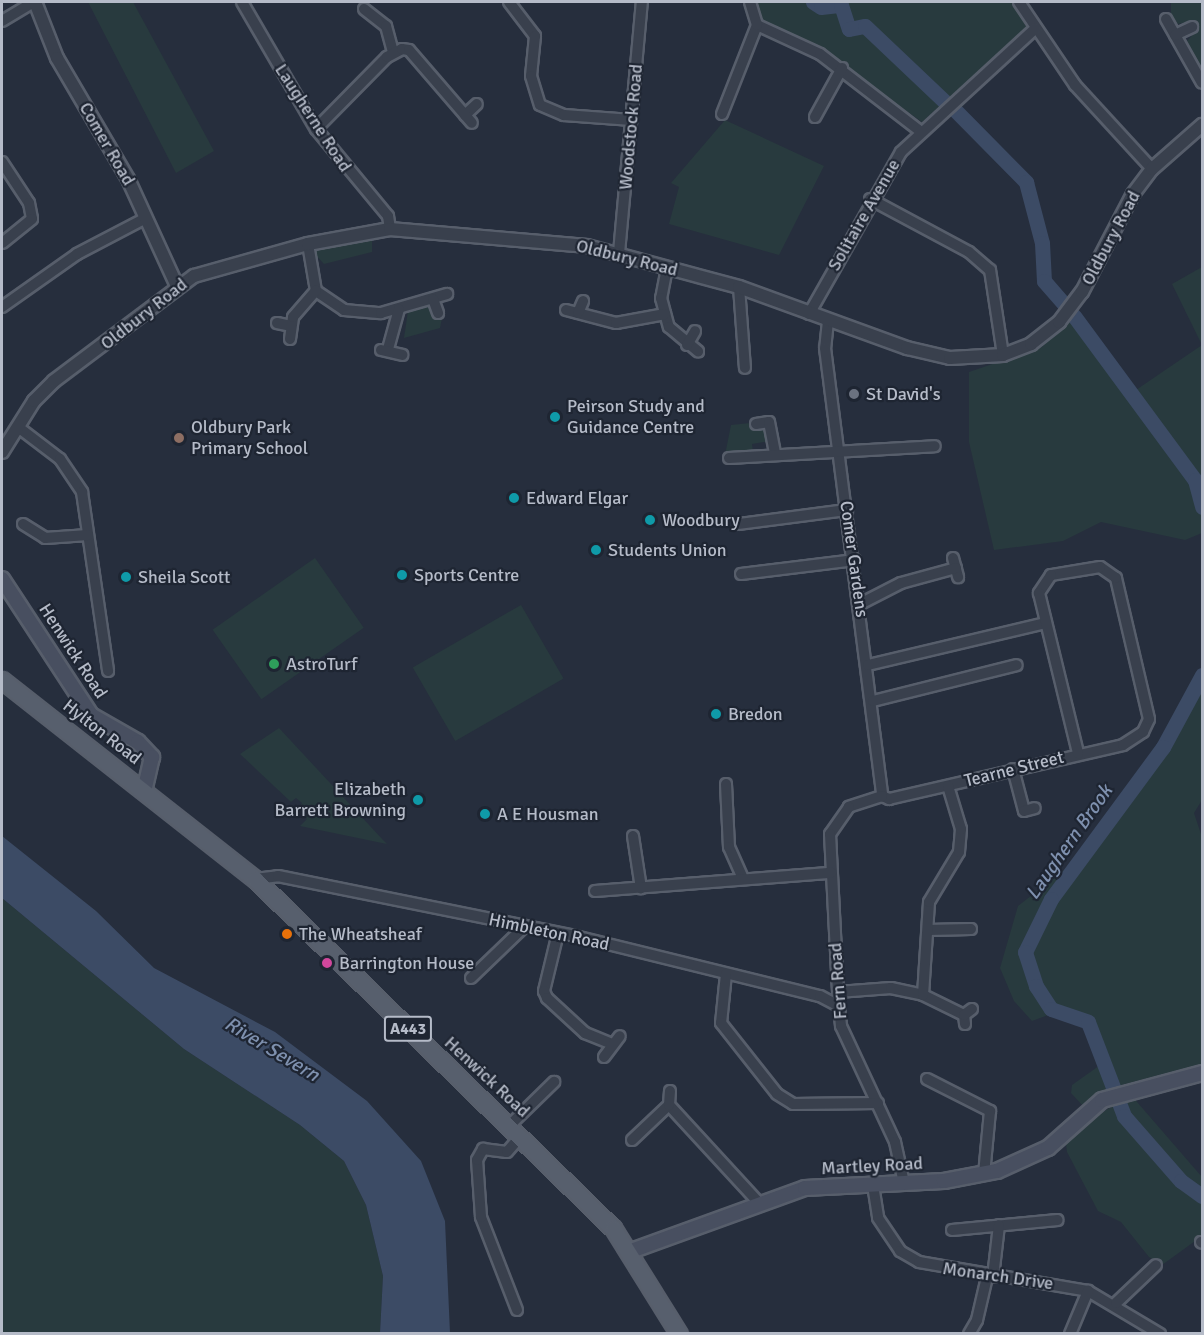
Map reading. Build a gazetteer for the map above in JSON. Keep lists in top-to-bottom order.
{
  "streets": {
    "main road": [
      "Henwick Road",
      "Hylton Road",
      "A443",
      "Martley Road"
    ],
    "street": [
      "Laugherne Road",
      "Woodstock Road",
      "Comer Road",
      "Solitaire Avenue",
      "Oldbury Road",
      "Comer Gardens",
      "Tearne Street",
      "Himbleton Road",
      "Fern Road",
      "Monarch Drive"
    ]
  },
  "crossings": [
    ["Laugherne Road", "Oldbury Road"],
    ["Woodstock Road", "Oldbury Road"],
    ["Comer Road", "Oldbury Road"],
    ["Solitaire Avenue", "Oldbury Road"],
    ["Oldbury Road", "Comer Gardens"],
    ["Comer Gardens", "Tearne Street"],
    ["Comer Gardens", "Fern Road"],
    ["Henwick Road", "Hylton Road"],
    ["Henwick Road", "Himbleton Road"],
    ["Henwick Road", "A443"],
    ["Henwick Road", "Martley Road"],
    ["Tearne Street", "Fern Road"],
    ["Himbleton Road", "Fern Road"],
    ["Fern Road", "Martley Road"],
    ["A443", "Martley Road"],
    ["Martley Road", "Monarch Drive"]
  ],
  "water": ["Laughern Brook", "River Severn"],
  "places": [
    "St David's",
    "Peirson Study and Guidance Centre",
    "Oldbury Park Primary School",
    "Edward Elgar",
    "Woodbury",
    "Students Union",
    "Sports Centre",
    "Sheila Scott",
    "AstroTurf",
    "Bredon",
    "Elizabeth Barrett Browning",
    "A E Housman",
    "The Wheatsheaf",
    "Barrington House"
  ]
}
